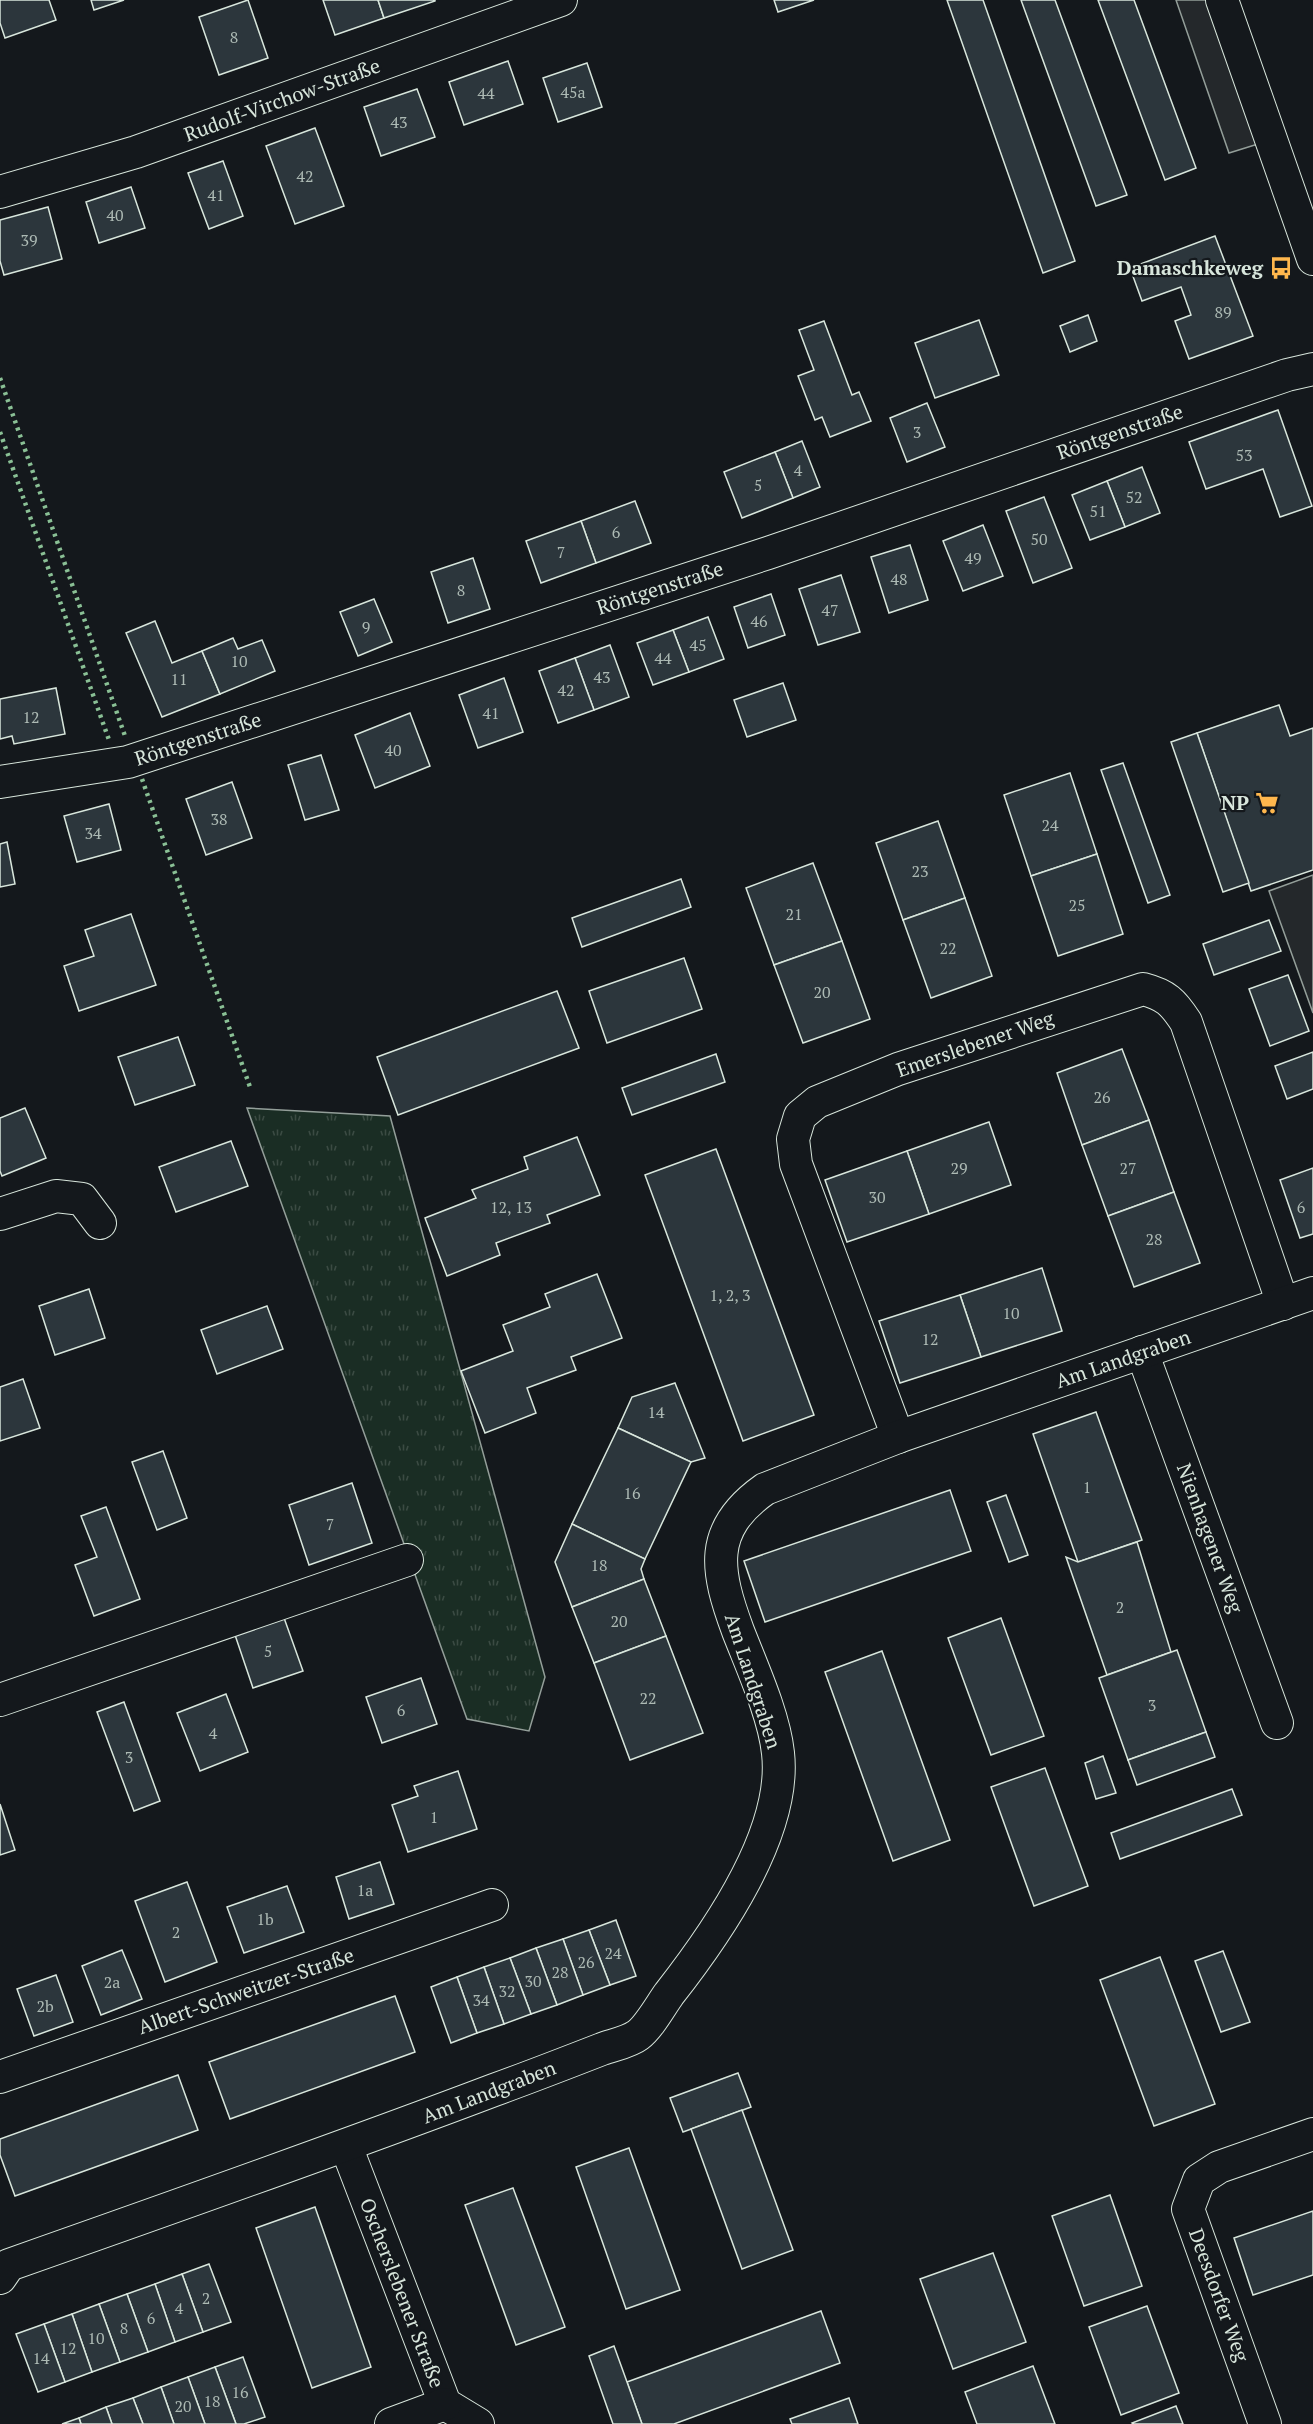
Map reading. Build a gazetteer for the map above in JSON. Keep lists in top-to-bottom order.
{
  "streets": {
    "street": [
      "Rudolf-Virchow-Straße",
      "Röntgenstraße",
      "Emerslebener Weg",
      "Am Landgraben",
      "Nienhagener Weg",
      "Albert-Schweitzer-Straße",
      "Oscherslebener Straße",
      "Deesdorfer Weg"
    ]
  },
  "crossings": [
    ["Emerslebener Weg", "Am Landgraben"],
    ["Am Landgraben", "Nienhagener Weg"],
    ["Am Landgraben", "Oscherslebener Straße"]
  ],
  "places": {
    "bus stop": ["Damaschkeweg"],
    "supermarket": ["NP"]
  },
  "house_numbers": [
    "8",
    "45a",
    "44",
    "43",
    "42",
    "41",
    "40",
    "39",
    "89",
    "3",
    "53",
    "4",
    "5",
    "52",
    "51",
    "6",
    "50",
    "7",
    "49",
    "48",
    "8",
    "47",
    "46",
    "9",
    "45",
    "44",
    "10",
    "43",
    "11",
    "42",
    "41",
    "12",
    "40",
    "38",
    "24",
    "34",
    "23",
    "25",
    "21",
    "22",
    "20",
    "26",
    "29",
    "27",
    "30",
    "12, 13",
    "6",
    "28",
    "1, 2, 3",
    "10",
    "12",
    "14",
    "1",
    "16",
    "7",
    "18",
    "2",
    "20",
    "5",
    "22",
    "3",
    "6",
    "4",
    "3",
    "1",
    "1a",
    "1b",
    "2",
    "24",
    "26",
    "28",
    "30",
    "2a",
    "32",
    "34",
    "2b",
    "2",
    "4",
    "6",
    "8",
    "10",
    "12",
    "14",
    "16",
    "18",
    "20"
  ]
}
